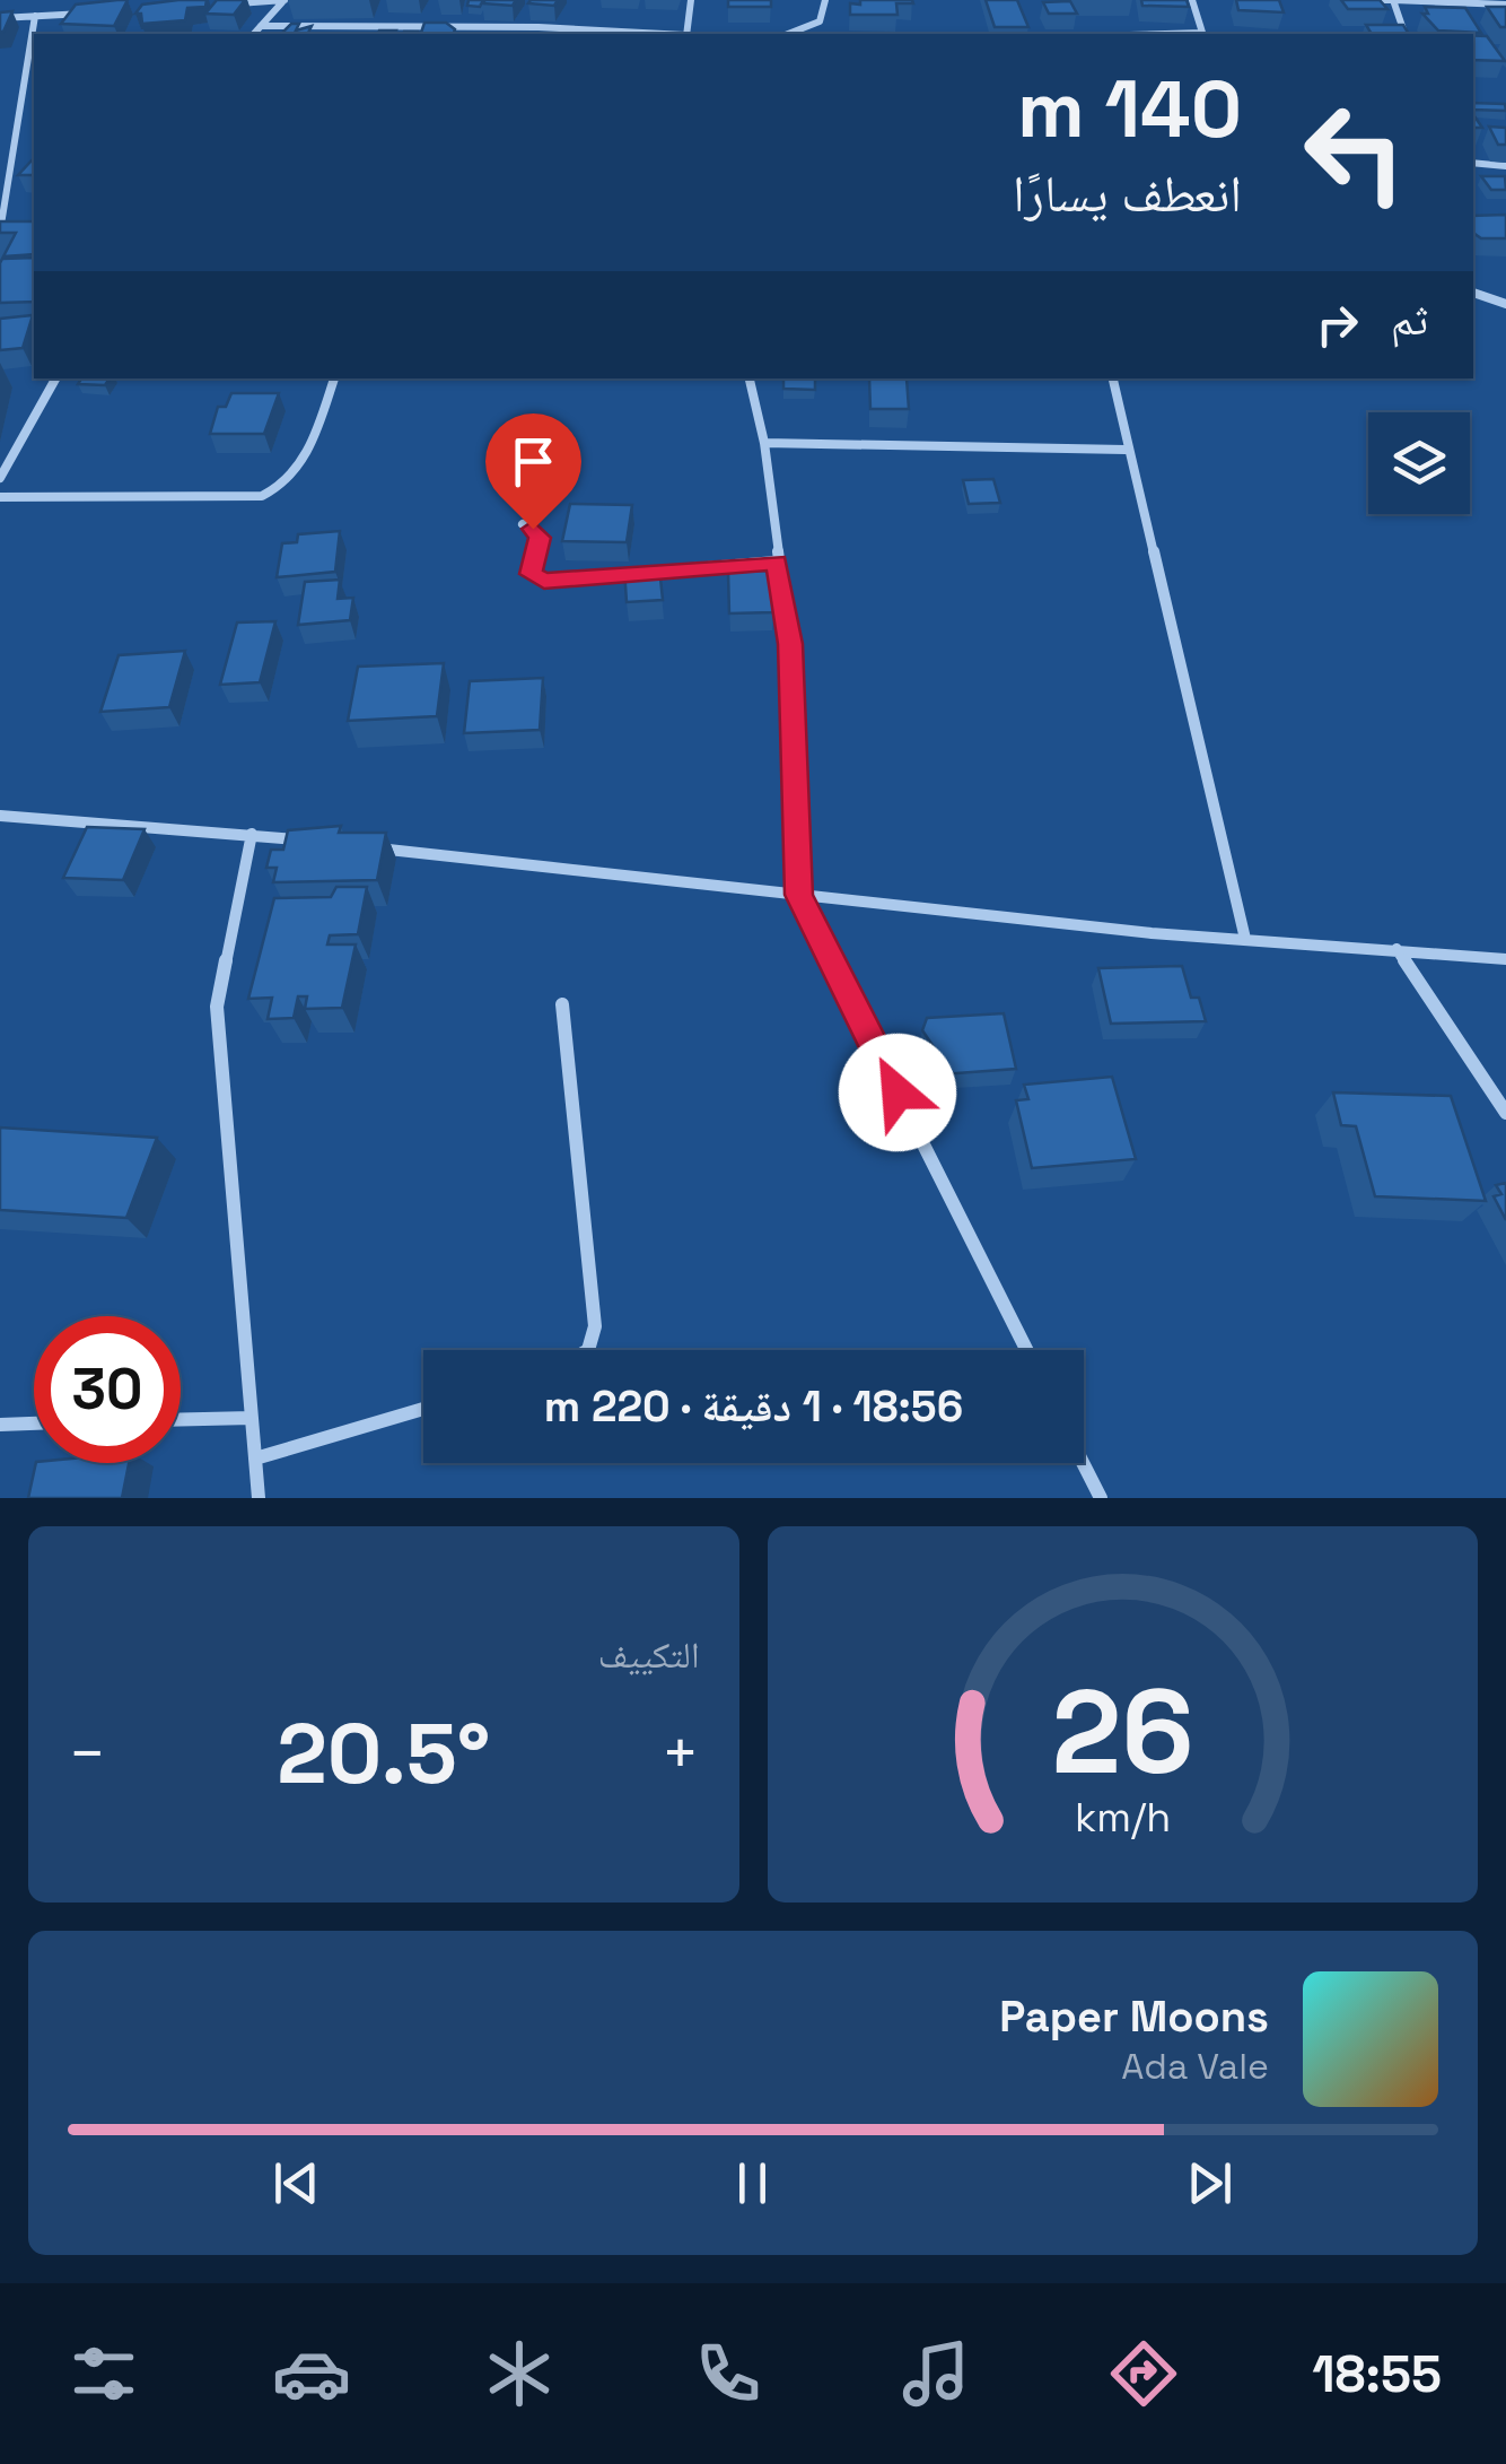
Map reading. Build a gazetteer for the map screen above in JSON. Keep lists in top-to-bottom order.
{
  "page": {
    "turn": ["140 m", "انعطف يسارًا"],
    "then": "ثم",
    "limit": "30",
    "trip": "18:56 · 1 دقيقة · 220 m",
    "tile": "التكييف",
    "heat": ["−", "20.5°", "+"],
    "song": ["Paper Moons", "Ada Vale"],
    "tabs": "18:55",
    "gauge": ["26", "km/h"]
  }
}
